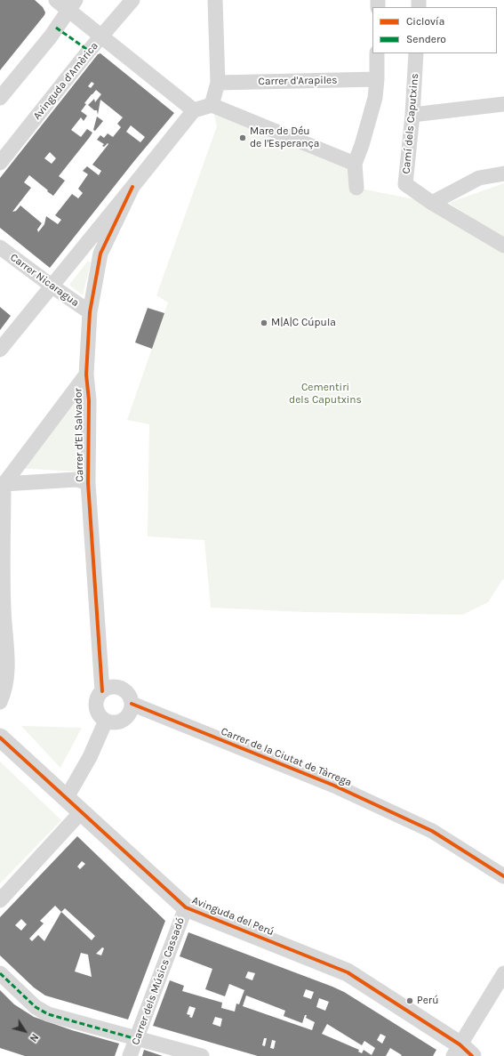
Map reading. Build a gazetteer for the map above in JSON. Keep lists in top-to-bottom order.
{
  "streets": {
    "street": [
      "Avinguda d'Amèrica",
      "Carrer d'Arapiles",
      "Camí dels Caputxins",
      "Carrer Nicaragua",
      "Carrer d'El Salvador",
      "Carrer de la Ciutat de Tàrrega",
      "Avinguda del Perú",
      "Carrer dels Músics Cassadó"
    ]
  },
  "crossings": [
    ["Carrer Nicaragua", "Carrer d'El Salvador"],
    ["Carrer d'El Salvador", "Carrer de la Ciutat de Tàrrega"],
    ["Avinguda del Perú", "Carrer dels Músics Cassadó"]
  ],
  "parks": ["Cementiri dels Caputxins"],
  "places": ["Mare de Déu de l'Esperança", "M|A|C Cúpula", "Perú"],
  "legend": ["Ciclovía", "Sendero"],
  "north": "bottom right"
}
